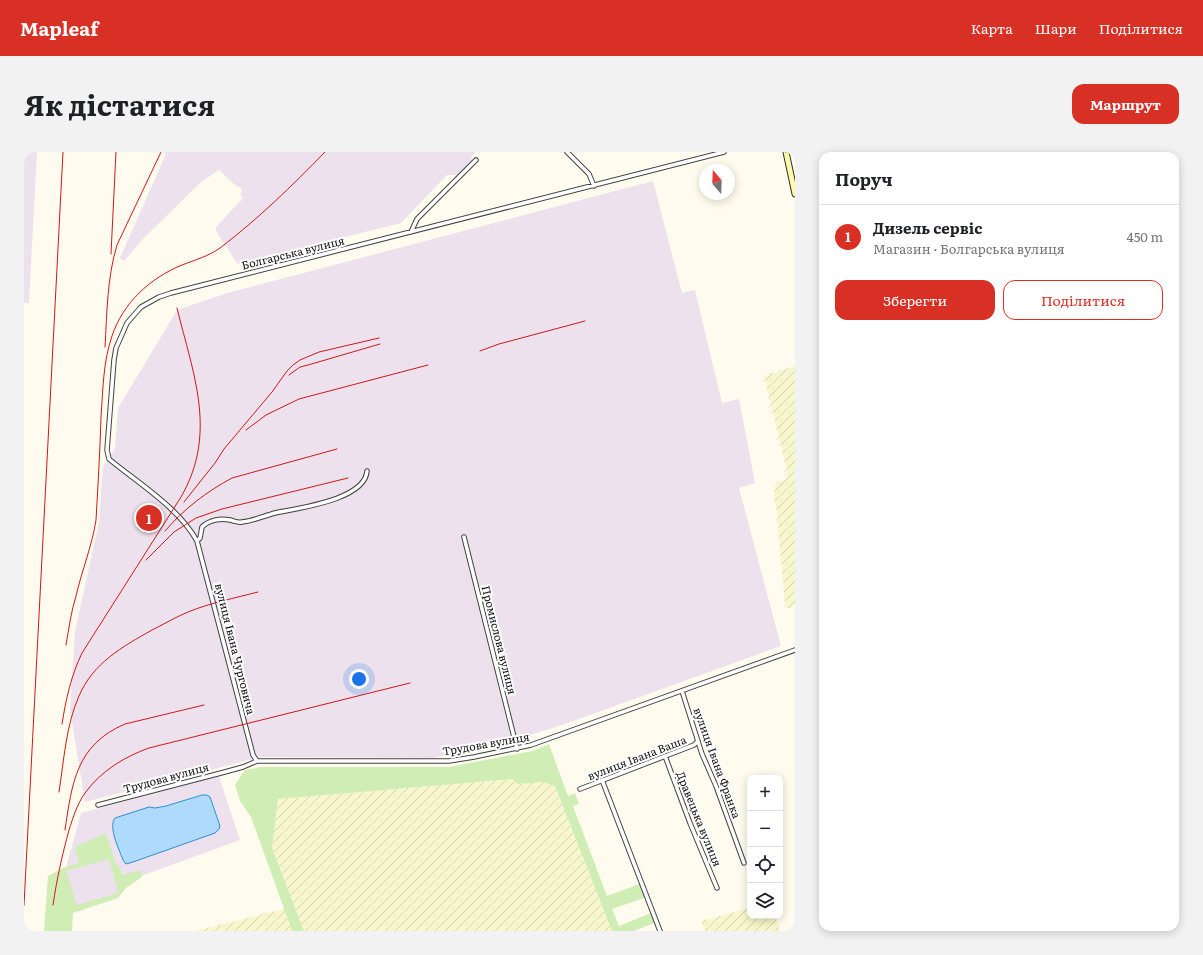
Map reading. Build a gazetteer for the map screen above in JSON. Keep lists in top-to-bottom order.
{
  "streets": {
    "street": [
      "Болгарська вулиця",
      "Промислова вулиця",
      "вулиця Івана Чурговича",
      "Трудова вулиця",
      "вулиця Івана Ваша",
      "вулиця Івана Франка",
      "Дравецька вулиця"
    ]
  },
  "crossings": [
    ["Болгарська вулиця", "вулиця Івана Чурговича"],
    ["Промислова вулиця", "Трудова вулиця"],
    ["вулиця Івана Чурговича", "Трудова вулиця"],
    ["Трудова вулиця", "вулиця Івана Франка"],
    ["вулиця Івана Ваша", "вулиця Івана Франка"],
    ["вулиця Івана Ваша", "Дравецька вулиця"]
  ],
  "north": "top",
  "page": {
    "header": "Mapleaf",
    "nav": ["Карта", "Шари", "Поділитися"],
    "title": "Як дістатися",
    "buttons": [
      "Маршрут",
      ["Зберегти", "Поділитися"]
    ],
    "heading": "Поруч",
    "list": [
      {
        "mark": "1",
        "name": "Дизель сервіс",
        "note": "Магазин · Болгарська вулиця",
        "value": "450 m"
      }
    ],
    "pins": "1",
    "map_buttons": ["+", "−"]
  }
}
